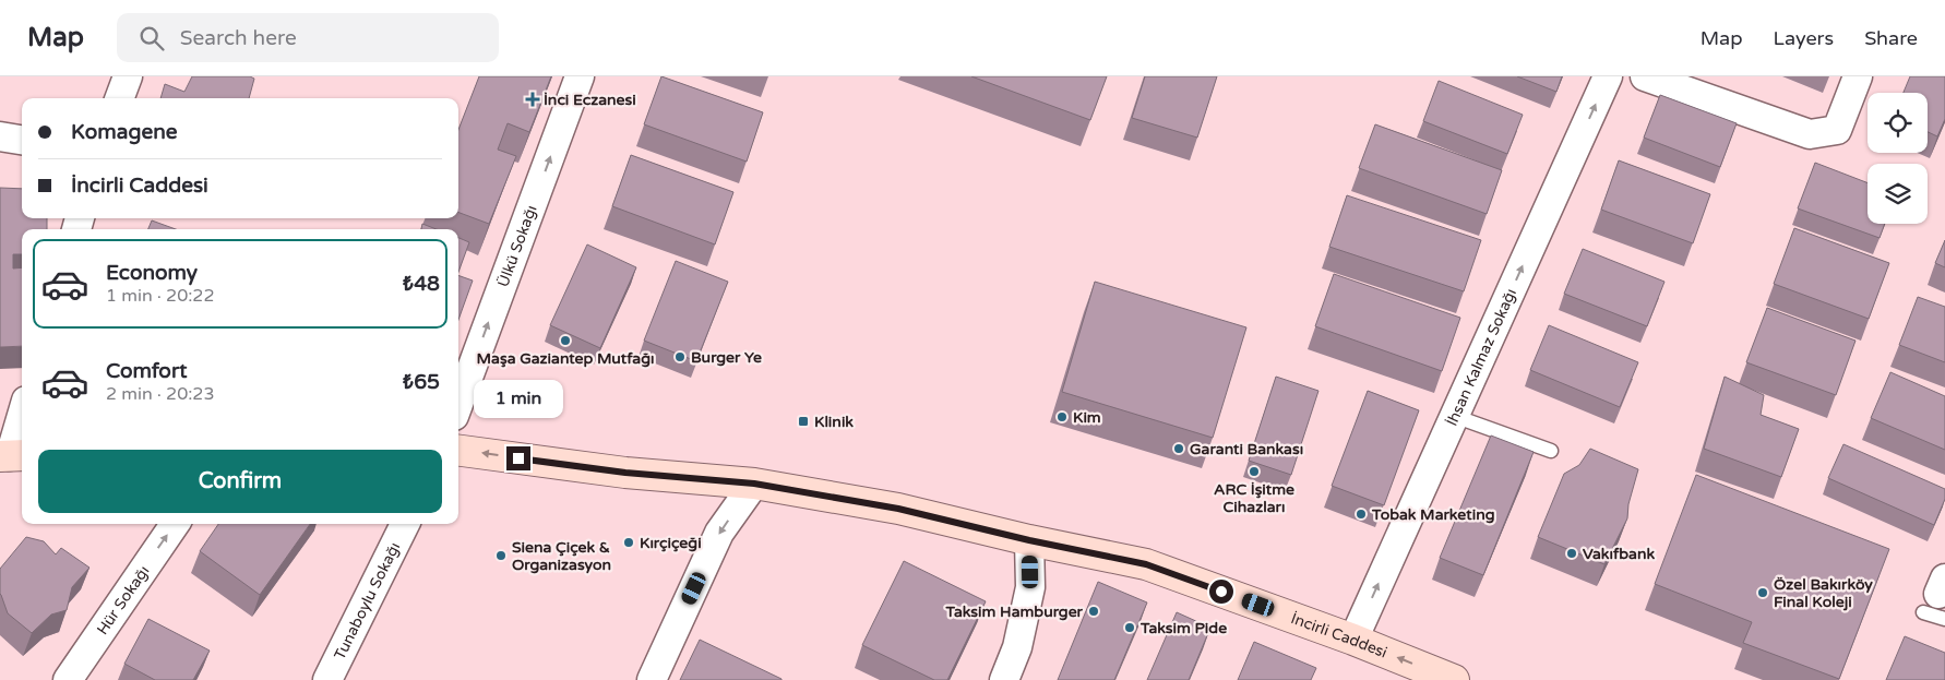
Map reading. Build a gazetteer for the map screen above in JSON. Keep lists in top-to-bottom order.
{
  "streets": {
    "main road": ["İncirli Caddesi"],
    "street": [
      "Ülkü Sokağı",
      "İhsan Kalmaz Sokağı",
      "Hür Sokağı",
      "Tunaboylu Sokağı"
    ]
  },
  "crossings": [
    ["İhsan Kalmaz Sokağı", "İncirli Caddesi"]
  ],
  "one_way": [
    "Ülkü Sokağı",
    "İhsan Kalmaz Sokağı",
    "Hür Sokağı",
    "İncirli Caddesi"
  ],
  "places": {
    "health": ["İnci Eczanesi"],
    "other": [
      "Maşa Gaziantep Mutfağı",
      "Burger Ye",
      "Kim",
      "Garanti Bankası",
      "ARC İşitme Cihazları",
      "Tobak Marketing",
      "Kırçiçeği",
      "Vakıfbank",
      "Siena Çiçek & Organizasyon",
      "Özel Bakırköy Final Koleji",
      "Taksim Hamburger",
      "Taksim Pide"
    ],
    "transit": ["Klinik"]
  },
  "page": {
    "header": "Map",
    "search": "Search here",
    "nav": ["Map", "Layers", "Share"],
    "banner": ["Komagene", "İncirli Caddesi"],
    "list": [
      {
        "name": "Economy",
        "note": "1 min · 20:22",
        "value": "₺48"
      },
      {
        "name": "Comfort",
        "note": "2 min · 20:23",
        "value": "₺65"
      }
    ],
    "bubble": "1 min",
    "buttons": "Confirm"
  }
}
